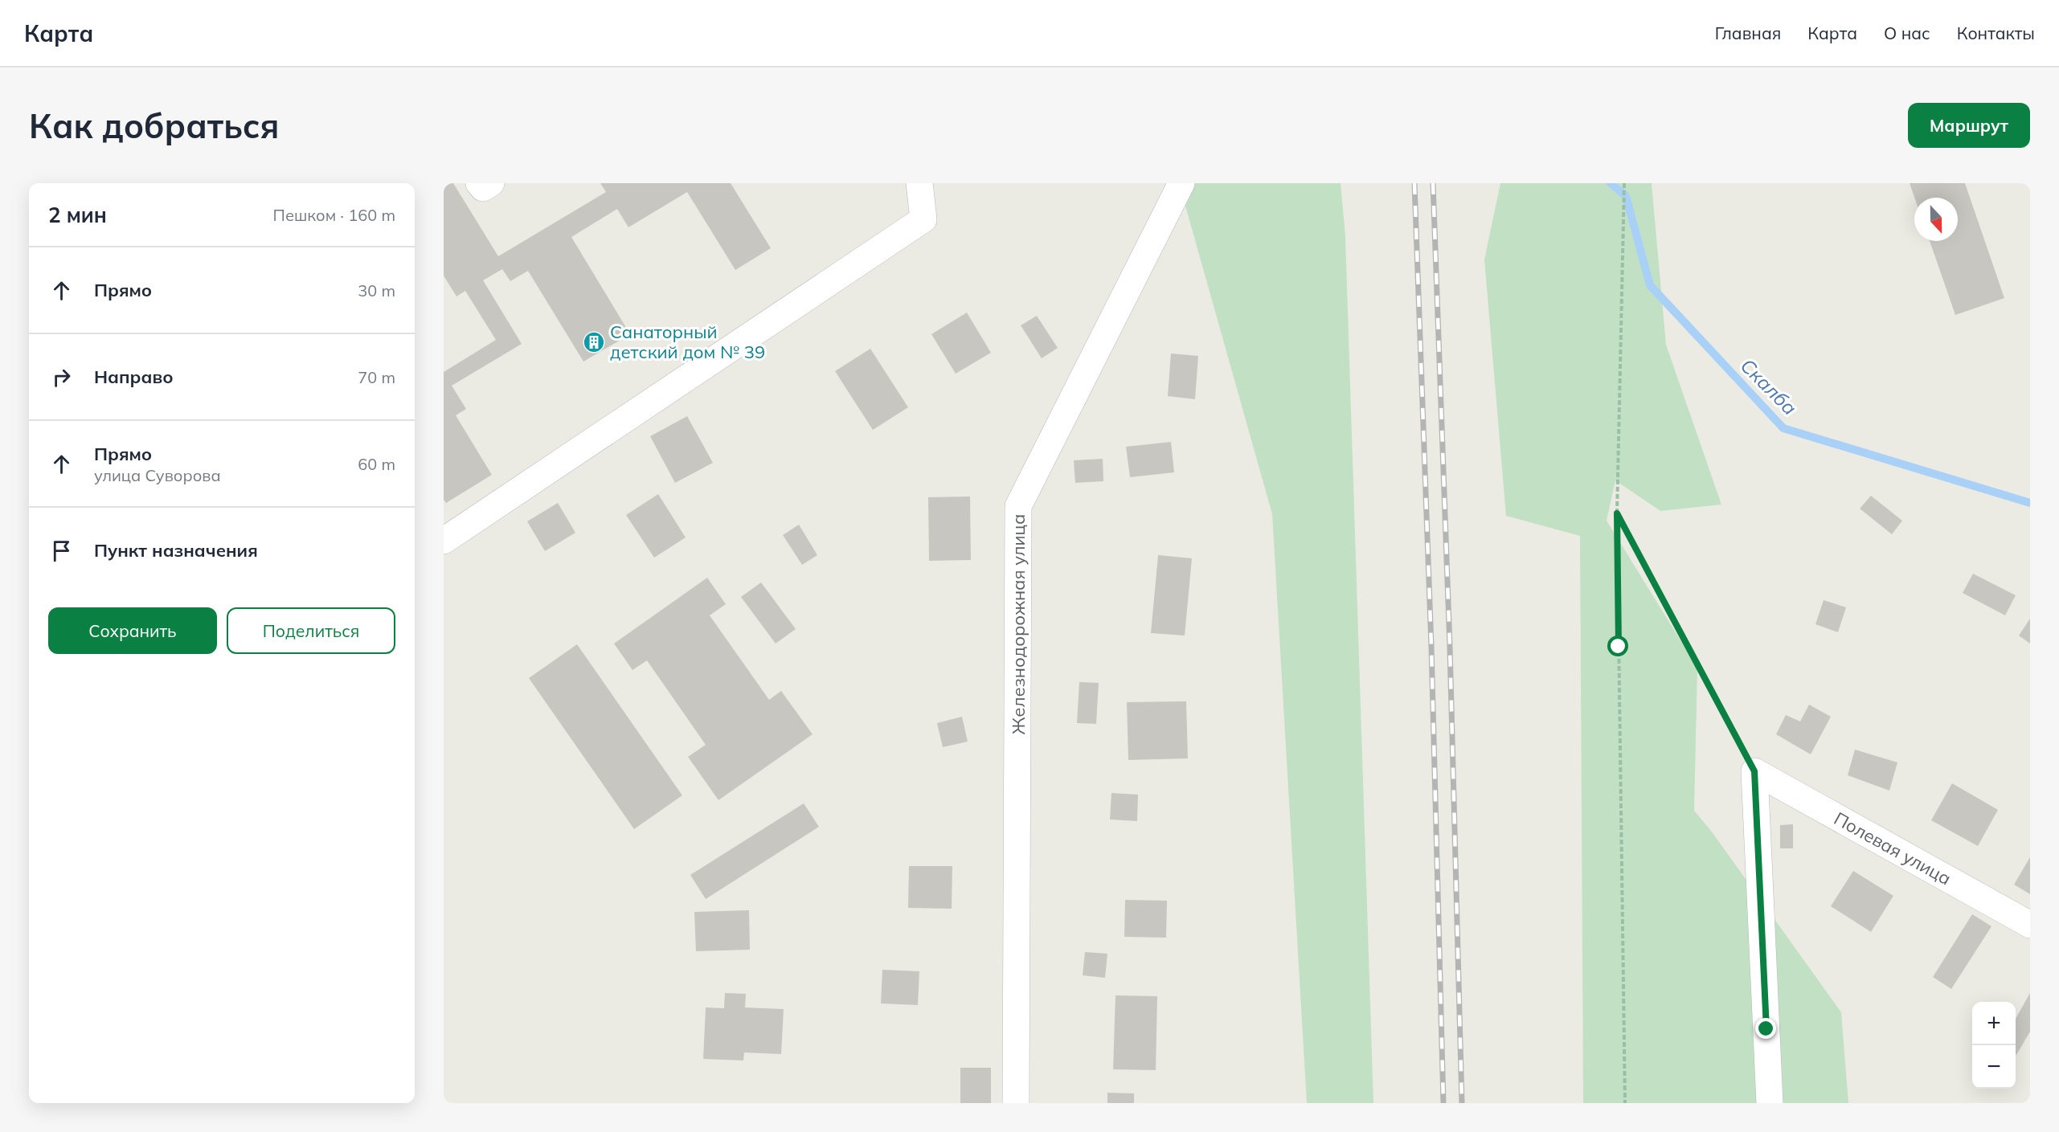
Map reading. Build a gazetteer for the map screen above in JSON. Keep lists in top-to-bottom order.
{
  "streets": {
    "street": ["Железнодорожная улица", "Полевая улица"]
  },
  "water": ["Скалба"],
  "places": {
    "building": ["Санаторный детский дом № 39"]
  },
  "north": "bottom",
  "page": {
    "header": "Карта",
    "nav": [
      "Главная",
      "Карта",
      "О нас",
      "Контакты"
    ],
    "buttons": [
      "Маршрут",
      ["Сохранить", "Поделиться"]
    ],
    "title": "Как добраться",
    "heading": ["2 мин", "Пешком · 160 m"],
    "list": [
      ["Прямо", "30 m"],
      ["Направо", "70 m"],
      ["Прямо", "улица Суворова", "60 m"],
      "Пункт назначения"
    ],
    "map_buttons": ["+", "−"]
  }
}
